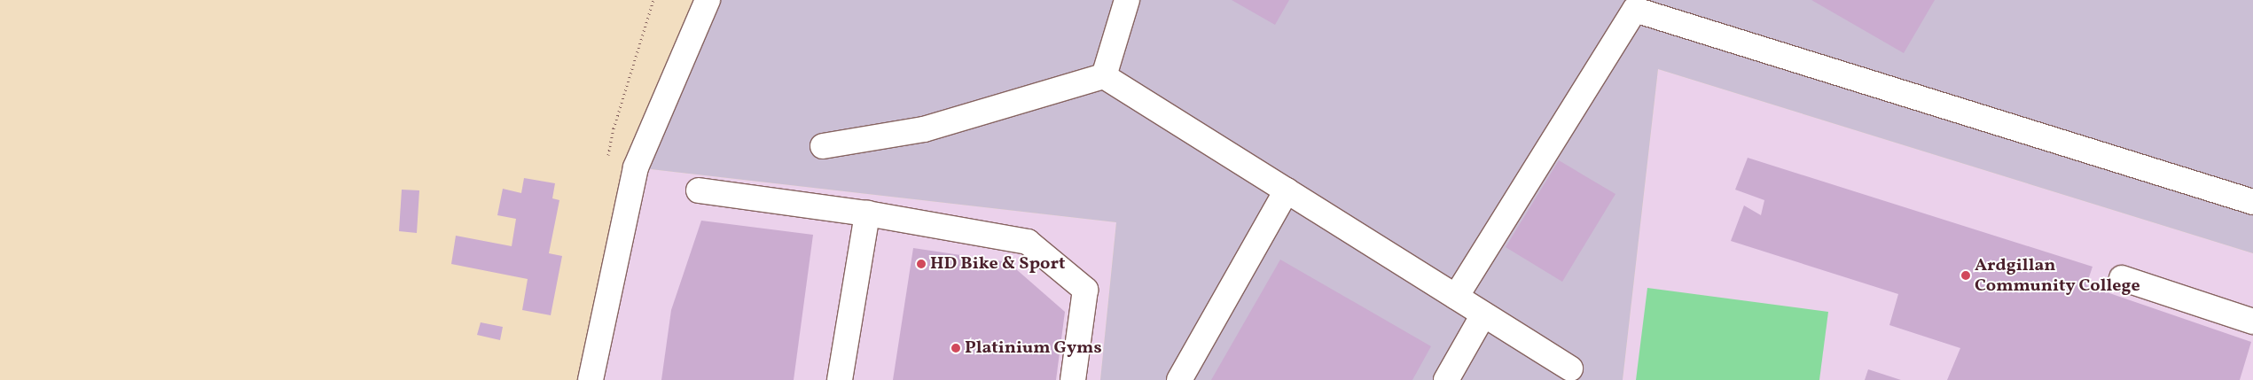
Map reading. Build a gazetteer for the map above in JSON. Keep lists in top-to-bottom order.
{
  "places": ["HD Bike & Sport", "Ardgillan Community College", "Platinium Gyms"]
}
